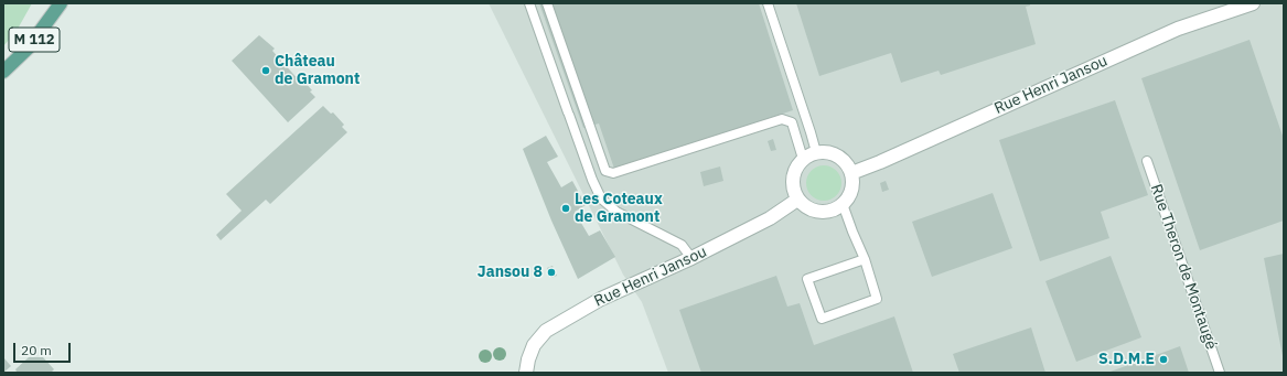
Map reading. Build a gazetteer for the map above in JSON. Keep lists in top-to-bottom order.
{
  "streets": {
    "main road": ["M 112"],
    "street": ["Rue Henri Jansou"],
    "lane": ["Rue Theron de Montaugé"]
  },
  "places": [
    "Château de Gramont",
    "Les Coteaux de Gramont",
    "Jansou 8",
    "S.D.M.E"
  ],
  "scale_bar": "20 m"
}
